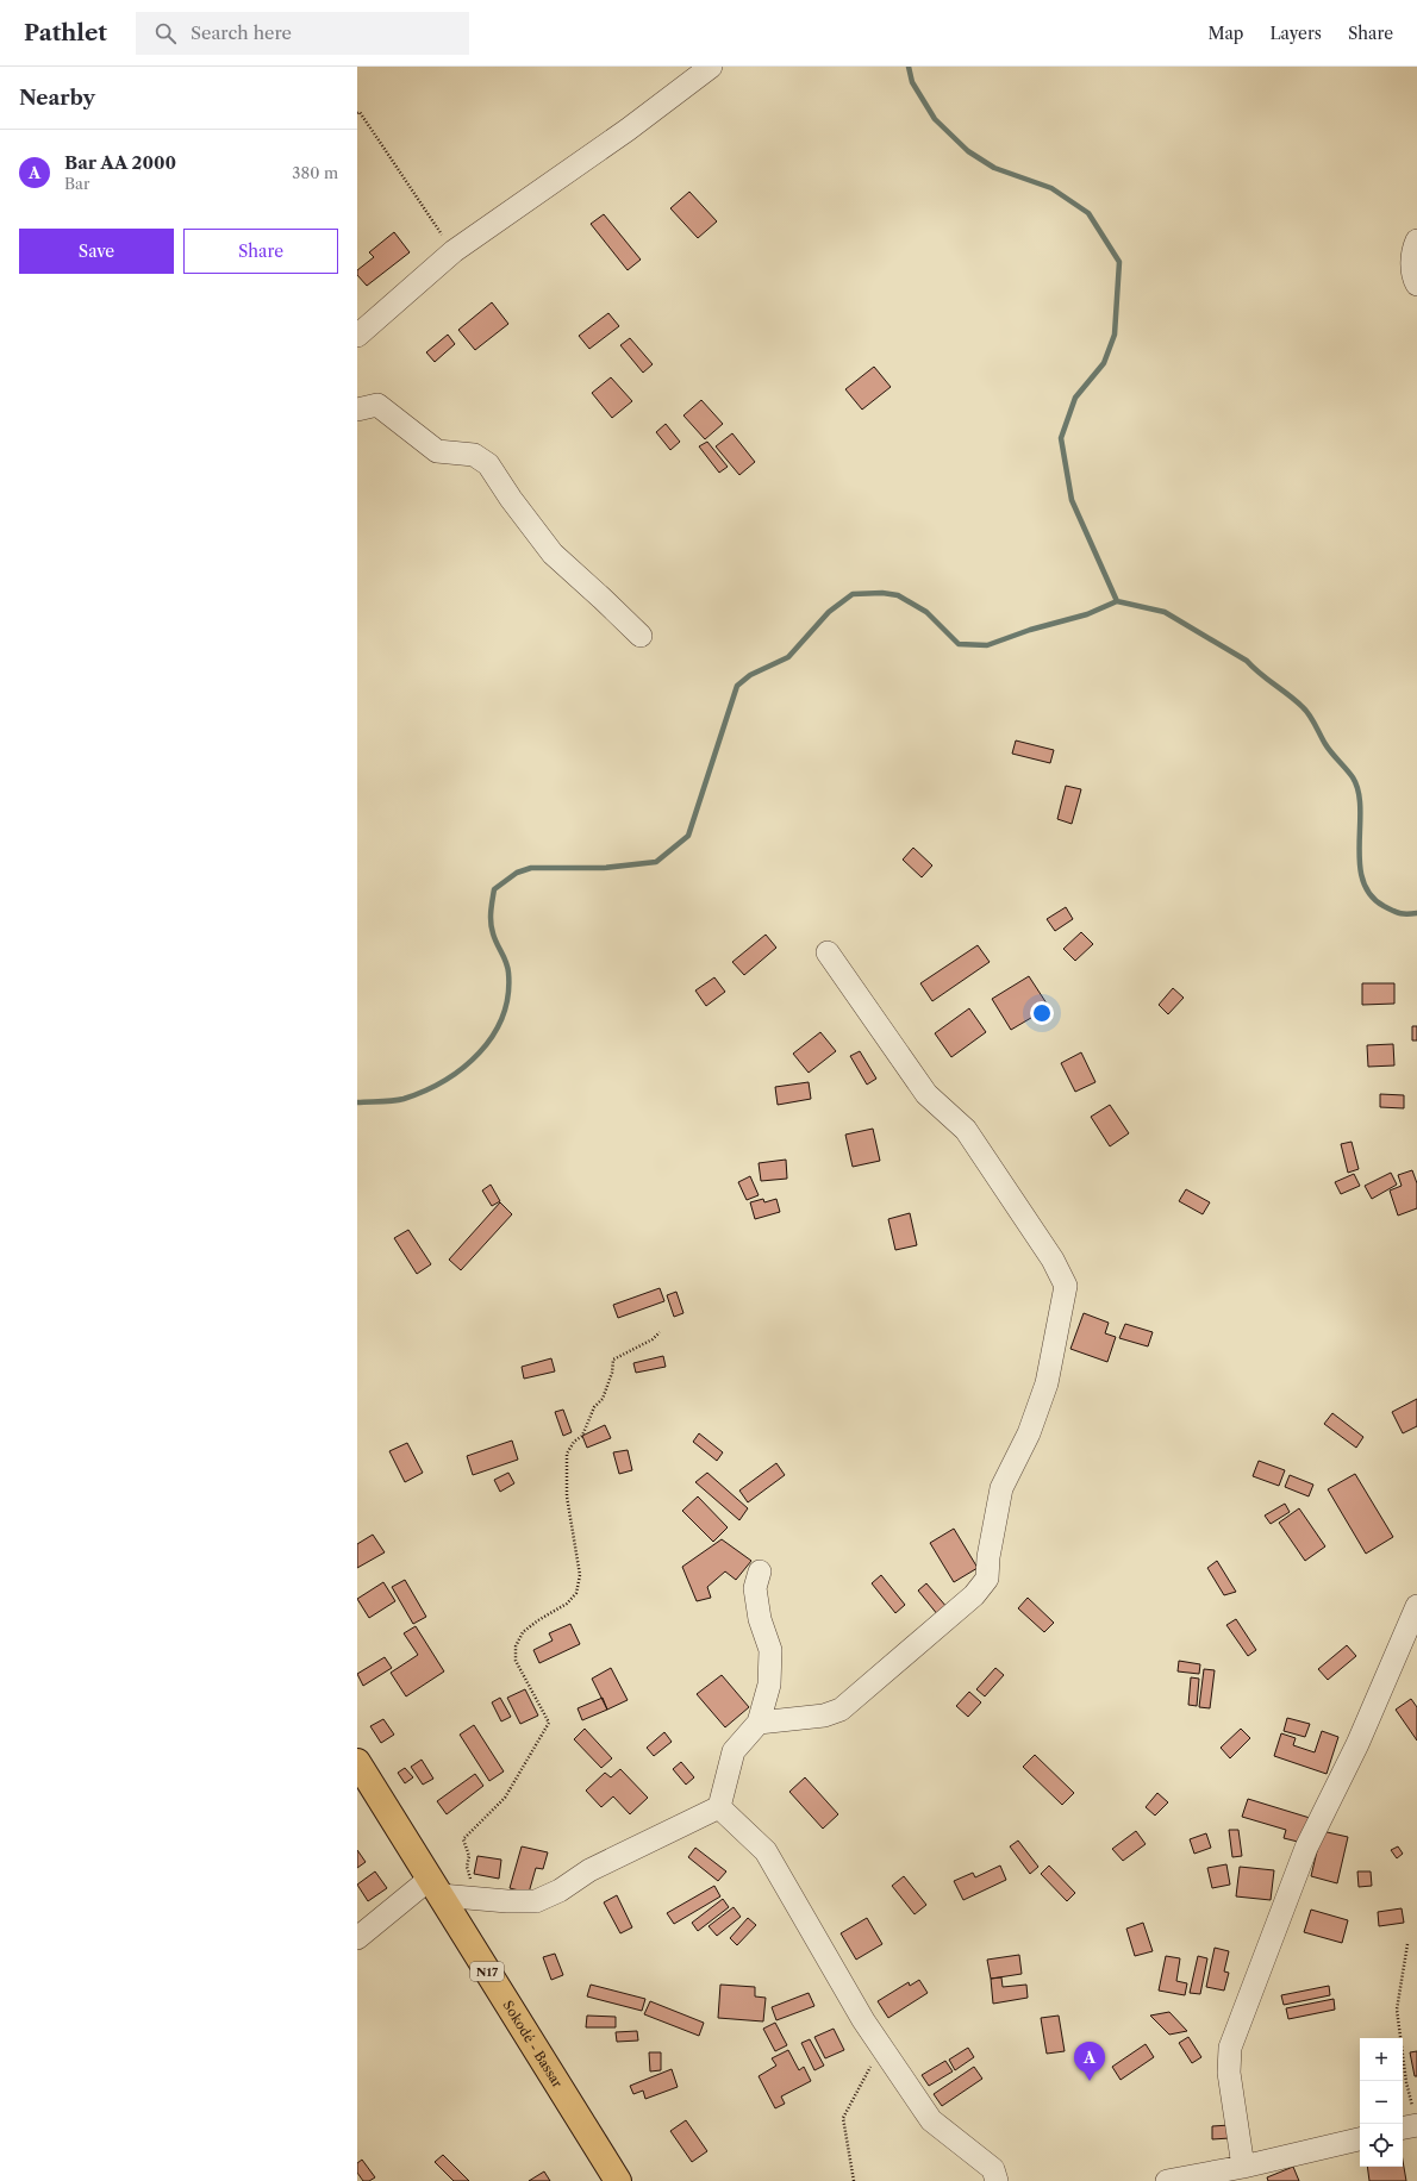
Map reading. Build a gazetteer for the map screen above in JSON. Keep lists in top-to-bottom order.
{
  "streets": {
    "main road": ["N17", "Sokodé - Bassar"]
  },
  "page": {
    "header": "Pathlet",
    "search": "Search here",
    "nav": ["Map", "Layers", "Share"],
    "heading": "Nearby",
    "list": [
      {
        "mark": "A",
        "name": "Bar AA 2000",
        "note": "Bar",
        "value": "380 m"
      }
    ],
    "buttons": ["Save", "Share"],
    "map_buttons": ["+", "−"],
    "pins": "A"
  }
}
